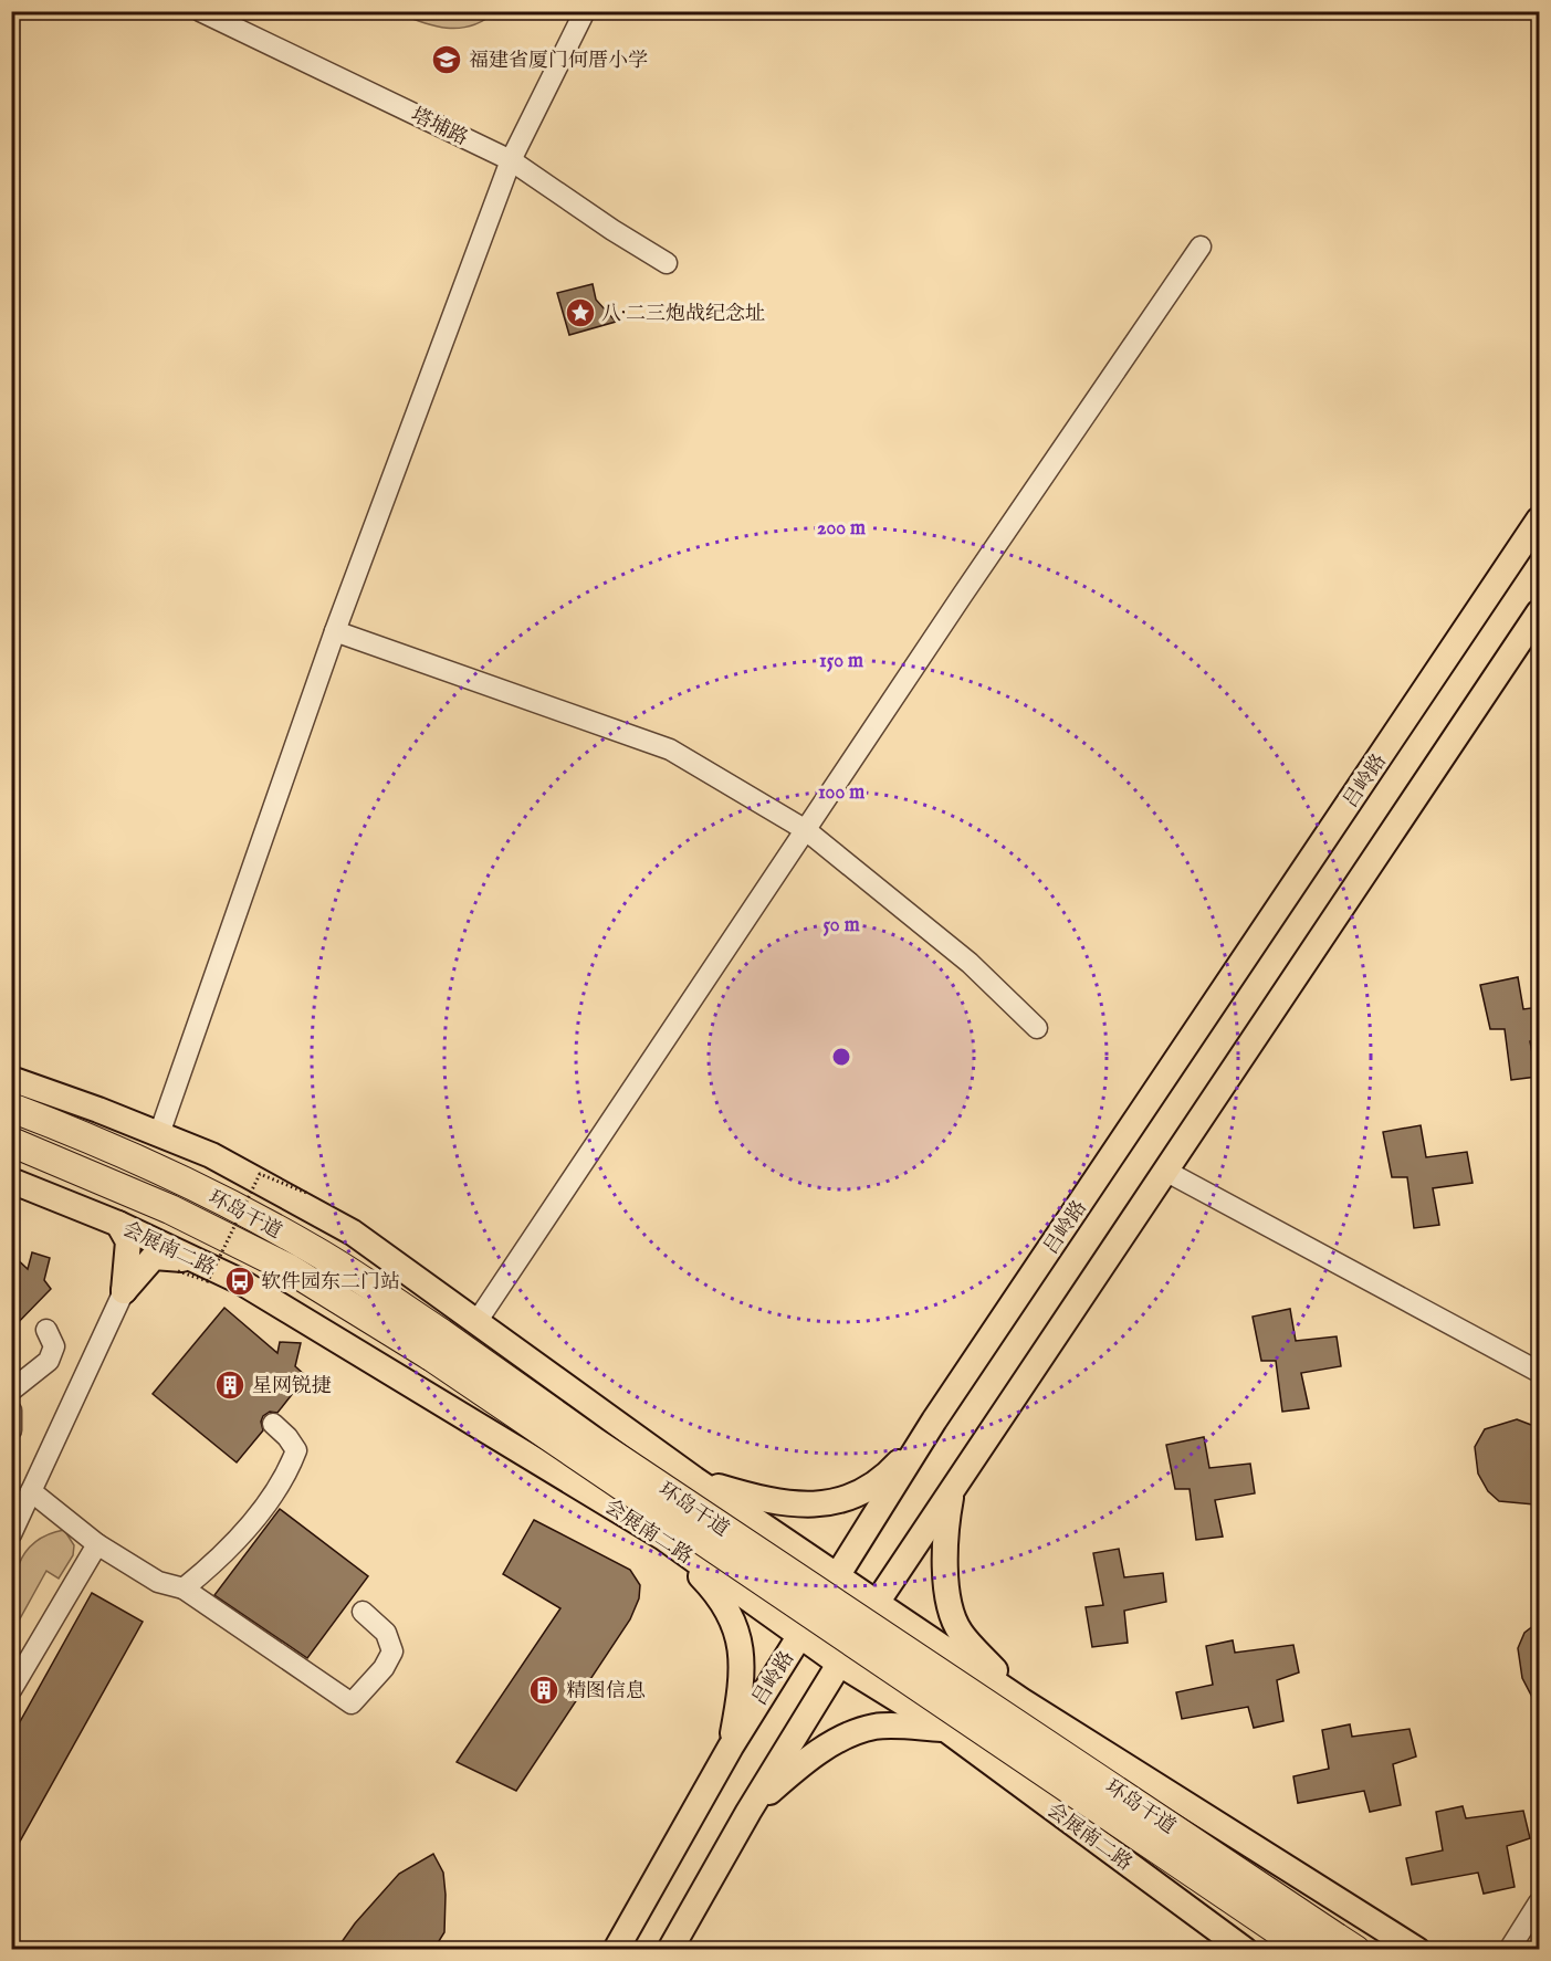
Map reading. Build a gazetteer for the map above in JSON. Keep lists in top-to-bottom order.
{
  "streets": {
    "highway": ["环岛干道"],
    "main road": ["吕岭路", "会展南二路"],
    "street": ["塔埔路"]
  },
  "crossings": [
    ["吕岭路", "会展南二路"]
  ],
  "places": {
    "school or university": ["福建省厦门何厝小学"],
    "place": ["八·二三炮战纪念址"],
    "bus stop": ["软件园东二门站"],
    "building": ["星网锐捷", "精图信息"]
  },
  "rings": [
    "200 m",
    "150 m",
    "100 m",
    "50 m"
  ]
}
